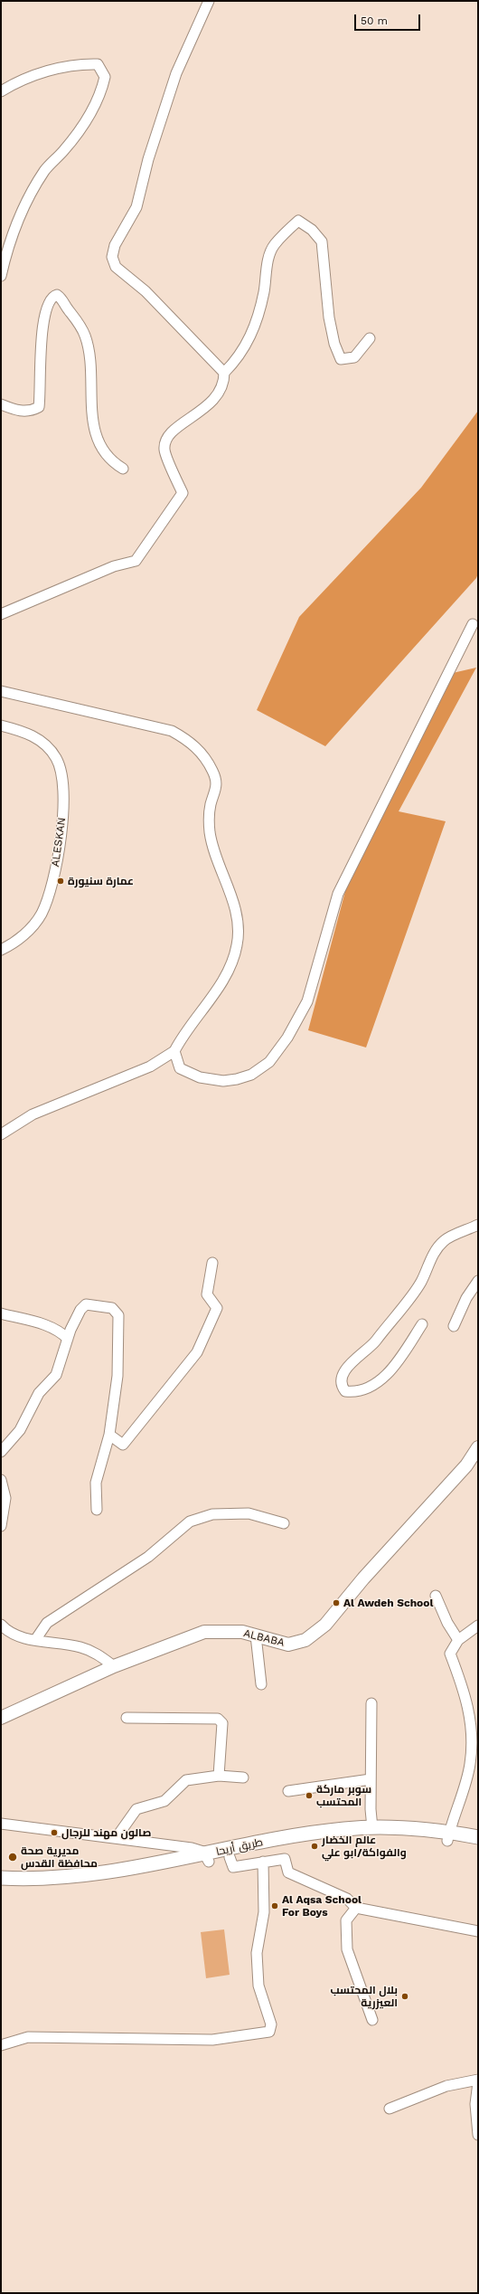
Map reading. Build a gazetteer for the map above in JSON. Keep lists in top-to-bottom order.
{
  "streets": {
    "main road": ["طريق أريحا"],
    "street": ["ALESKAN", "ALBABA"]
  },
  "places": [
    "عمارة سنيورة",
    "Al Awdeh School",
    "سوبر ماركة المحتسب",
    "صالون مهند للرجال",
    "عالم الخضار والفواكة/ابو علي",
    "مديرية صحة محافظة القدس",
    "Al Aqsa School For Boys",
    "بلال المحتسب العيزرية"
  ],
  "scale_bar": "50 m"
}
